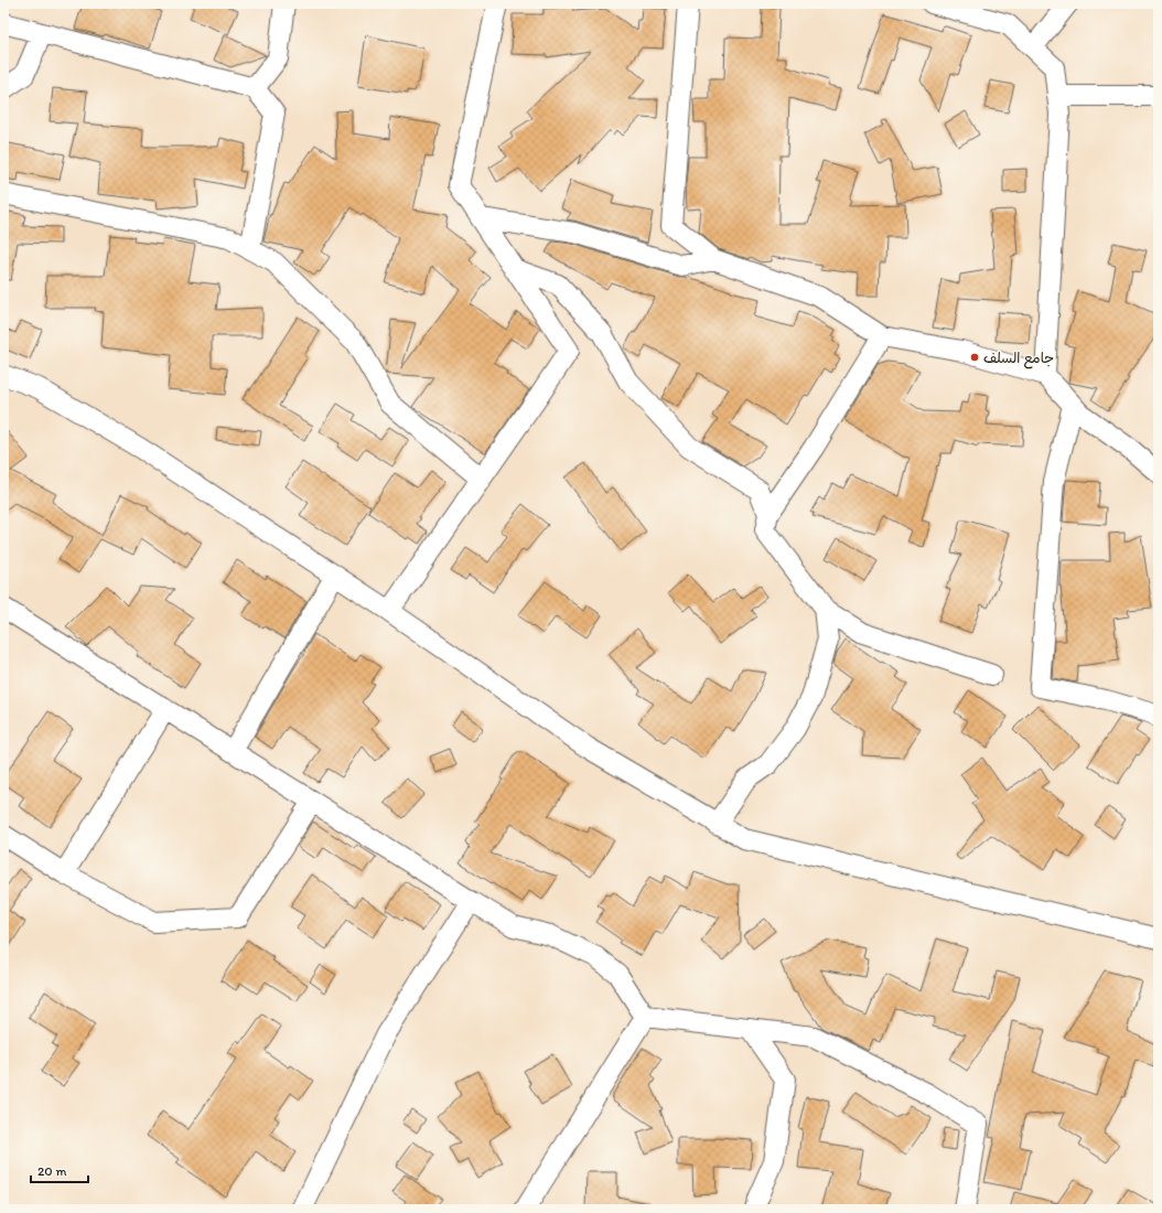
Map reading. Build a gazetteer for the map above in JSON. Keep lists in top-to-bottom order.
{
  "places": ["جامع السلف"],
  "scale_bar": "20 m"
}
